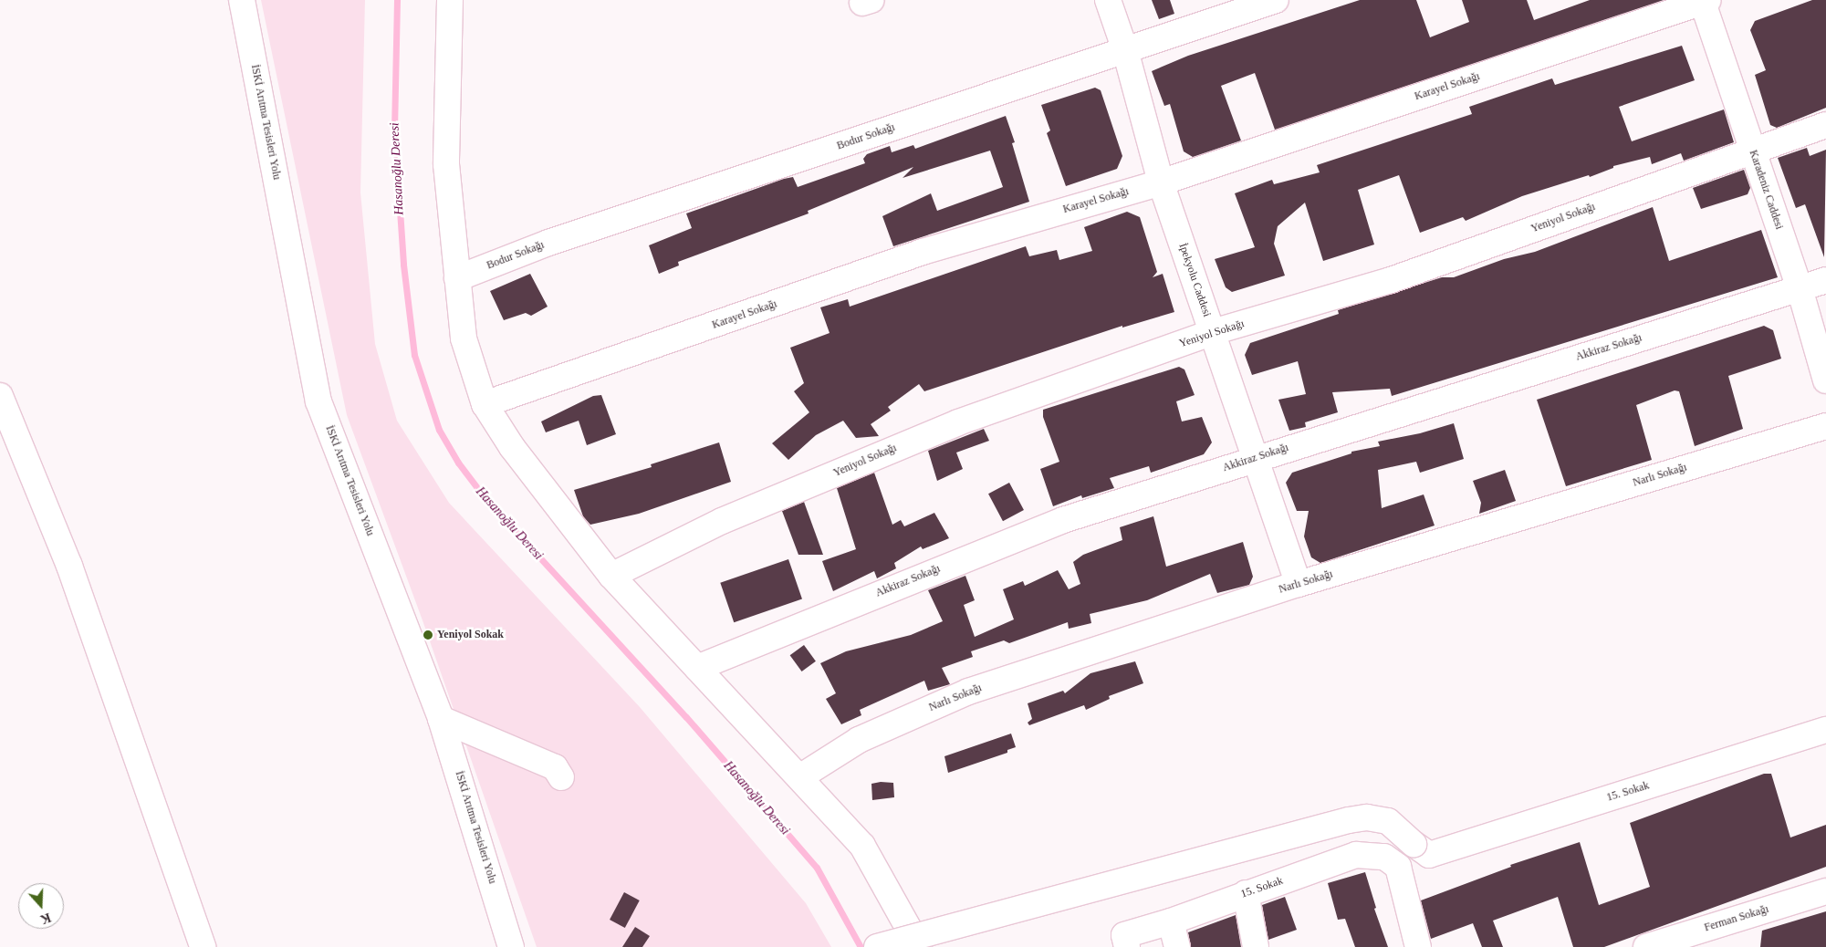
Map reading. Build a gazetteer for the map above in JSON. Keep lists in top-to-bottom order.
{
  "streets": {
    "street": [
      "Karayel Sokağı",
      "İSKİ Arıtma Tesisleri Yolu",
      "Bodur Sokağı",
      "Karadeniz Caddesi",
      "Yeniyol Sokağı",
      "İpekyolu Caddesi",
      "Akkiraz Sokağı",
      "Narlı Sokağı",
      "15. Sokak",
      "Ferman Sokağı"
    ]
  },
  "crossings": [
    ["Karayel Sokağı", "Karadeniz Caddesi"],
    ["Karayel Sokağı", "İpekyolu Caddesi"],
    ["Bodur Sokağı", "İpekyolu Caddesi"],
    ["Karadeniz Caddesi", "Yeniyol Sokağı"],
    ["Karadeniz Caddesi", "Akkiraz Sokağı"],
    ["Yeniyol Sokağı", "İpekyolu Caddesi"],
    ["İpekyolu Caddesi", "Akkiraz Sokağı"],
    ["İpekyolu Caddesi", "Narlı Sokağı"]
  ],
  "water": ["Hasanoğlu Deresi"],
  "places": ["Yeniyol Sokak"],
  "north": "bottom"
}
